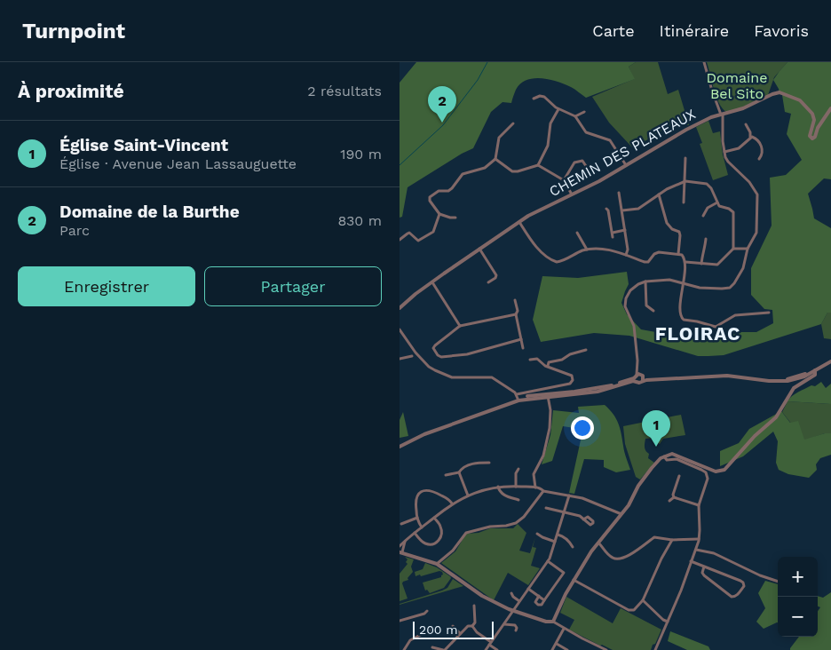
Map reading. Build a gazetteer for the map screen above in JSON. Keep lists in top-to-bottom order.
{
  "streets": {
    "street": ["CHEMIN DES PLATEAUX"]
  },
  "districts": ["FLOIRAC"],
  "parks": ["Domaine Bel Sito"],
  "scale_bar": "200 m",
  "page": {
    "header": "Turnpoint",
    "nav": ["Carte", "Itinéraire", "Favoris"],
    "heading": ["À proximité", "2 résultats"],
    "pins": ["2", "1"],
    "list": [
      {
        "mark": "1",
        "name": "Église Saint-Vincent",
        "note": "Église · Avenue Jean Lassauguette",
        "value": "190 m"
      },
      {
        "mark": "2",
        "name": "Domaine de la Burthe",
        "note": "Parc",
        "value": "830 m"
      }
    ],
    "buttons": ["Enregistrer", "Partager"],
    "map_buttons": ["+", "−"],
    "scale": "200 m"
  }
}
